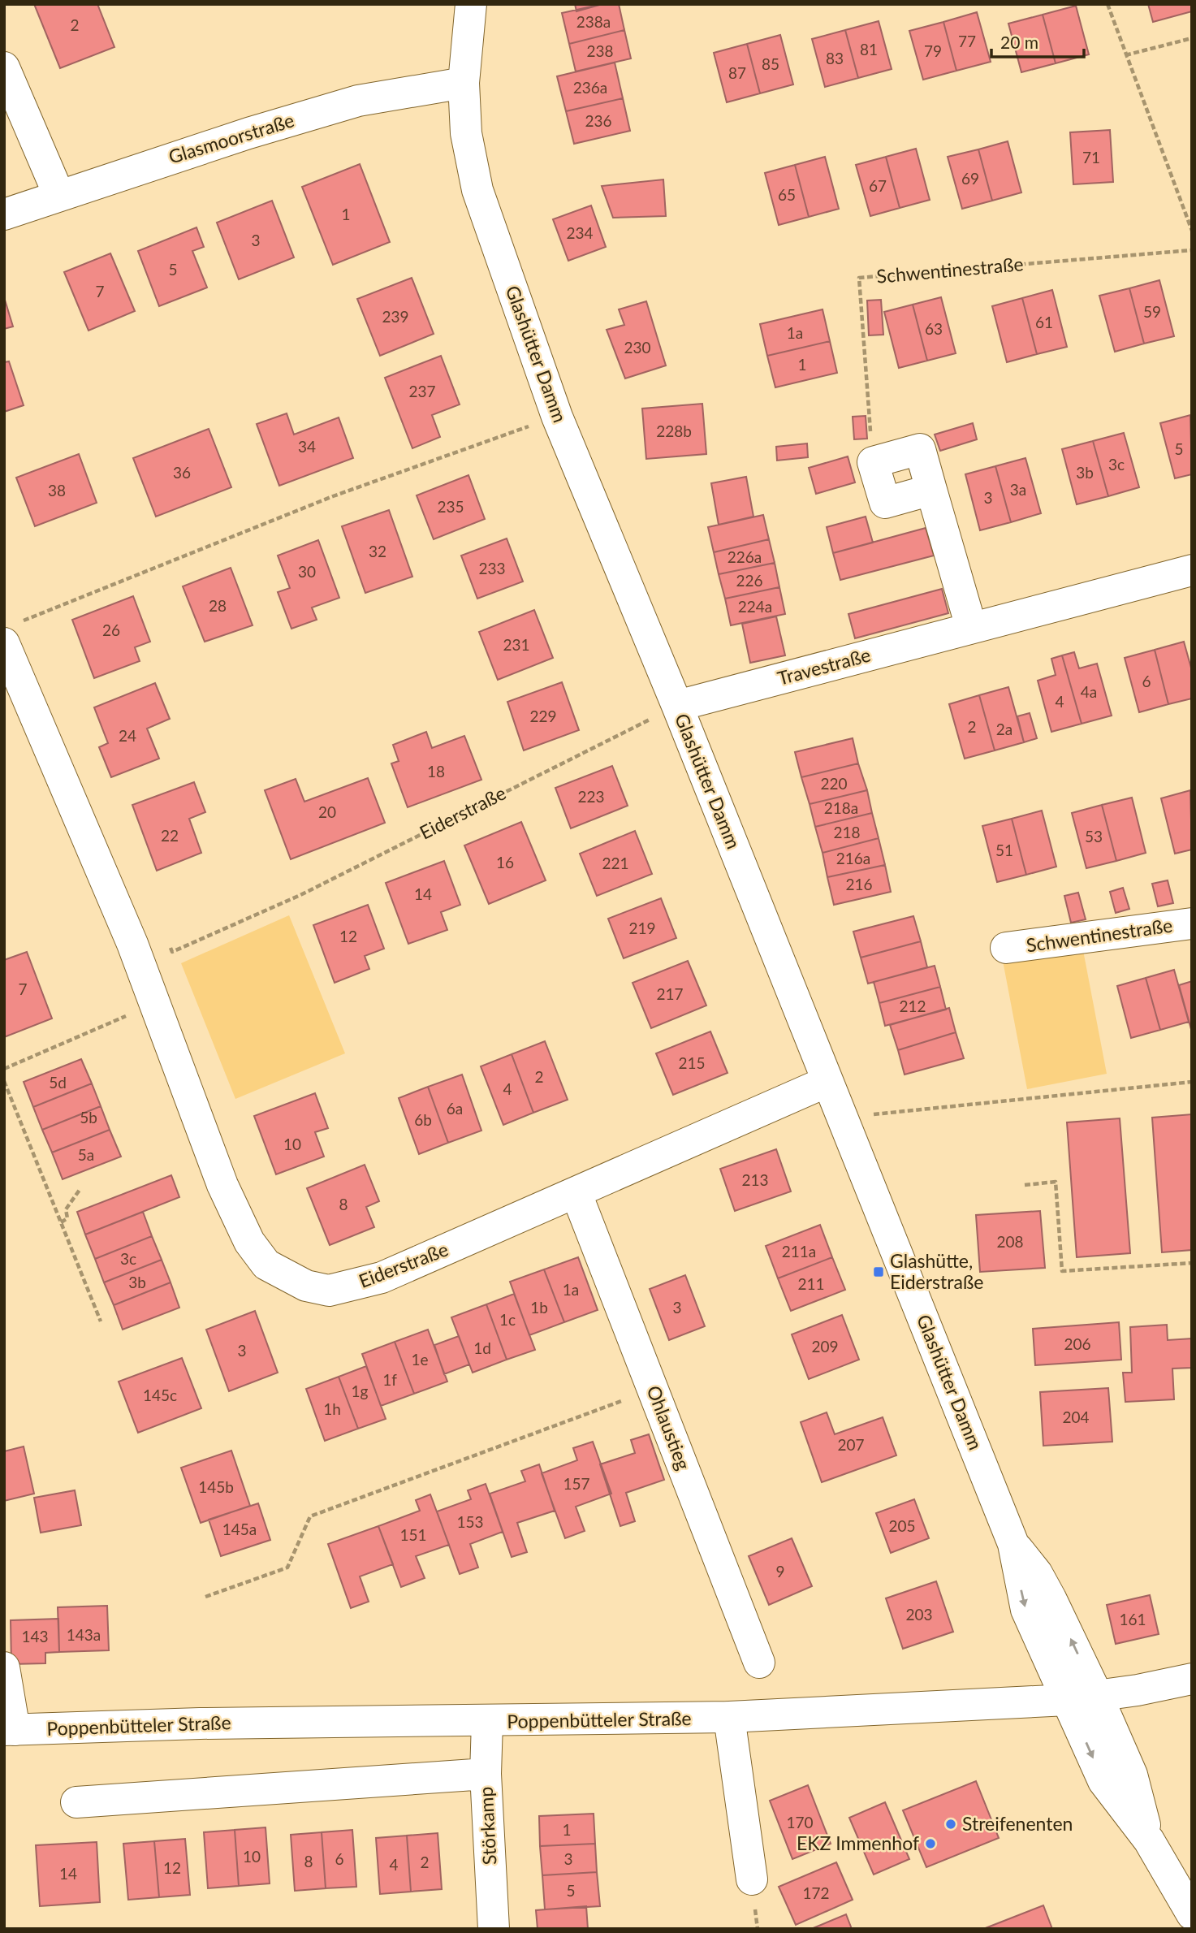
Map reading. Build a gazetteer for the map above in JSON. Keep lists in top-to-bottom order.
{
  "streets": {
    "street": [
      "Glasmoorstraße",
      "Schwentinestraße",
      "Glashütter Damm",
      "Travestraße",
      "Eiderstraße",
      "Ohlaustieg",
      "Poppenbütteler Straße",
      "Störkamp"
    ]
  },
  "crossings": [
    ["Glasmoorstraße", "Glashütter Damm"],
    ["Glashütter Damm", "Travestraße"],
    ["Glashütter Damm", "Eiderstraße"],
    ["Glashütter Damm", "Poppenbütteler Straße"],
    ["Travestraße", "Eiderstraße"],
    ["Eiderstraße", "Ohlaustieg"],
    ["Poppenbütteler Straße", "Störkamp"]
  ],
  "places": {
    "transit": ["Glashütte, Eiderstraße"],
    "other": ["Streifenenten", "EKZ Immenhof"]
  },
  "house_numbers": [
    "238a",
    "2",
    "77",
    "81",
    "238",
    "79",
    "83",
    "85",
    "87",
    "236a",
    "236",
    "71",
    "69",
    "67",
    "65",
    "1",
    "234",
    "3",
    "5",
    "7",
    "59",
    "239",
    "61",
    "63",
    "1a",
    "230",
    "1",
    "237",
    "228b",
    "34",
    "5",
    "3c",
    "36",
    "3b",
    "3a",
    "38",
    "3",
    "235",
    "32",
    "226a",
    "233",
    "30",
    "226",
    "28",
    "224a",
    "26",
    "231",
    "6",
    "4a",
    "4",
    "229",
    "2",
    "2a",
    "24",
    "18",
    "220",
    "223",
    "218a",
    "20",
    "218",
    "22",
    "53",
    "51",
    "216a",
    "16",
    "221",
    "216",
    "14",
    "219",
    "12",
    "7",
    "217",
    "212",
    "215",
    "2",
    "5d",
    "4",
    "6a",
    "5b",
    "6b",
    "10",
    "5a",
    "213",
    "8",
    "208",
    "211a",
    "3c",
    "3b",
    "211",
    "1a",
    "1b",
    "3",
    "1c",
    "206",
    "209",
    "1d",
    "3",
    "1e",
    "1f",
    "1g",
    "145c",
    "1h",
    "204",
    "207",
    "157",
    "145b",
    "153",
    "205",
    "145a",
    "151",
    "9",
    "203",
    "161",
    "143a",
    "143",
    "170",
    "1",
    "10",
    "6",
    "3",
    "8",
    "2",
    "4",
    "12",
    "14",
    "5",
    "172"
  ],
  "scale_bar": "20 m"
}
